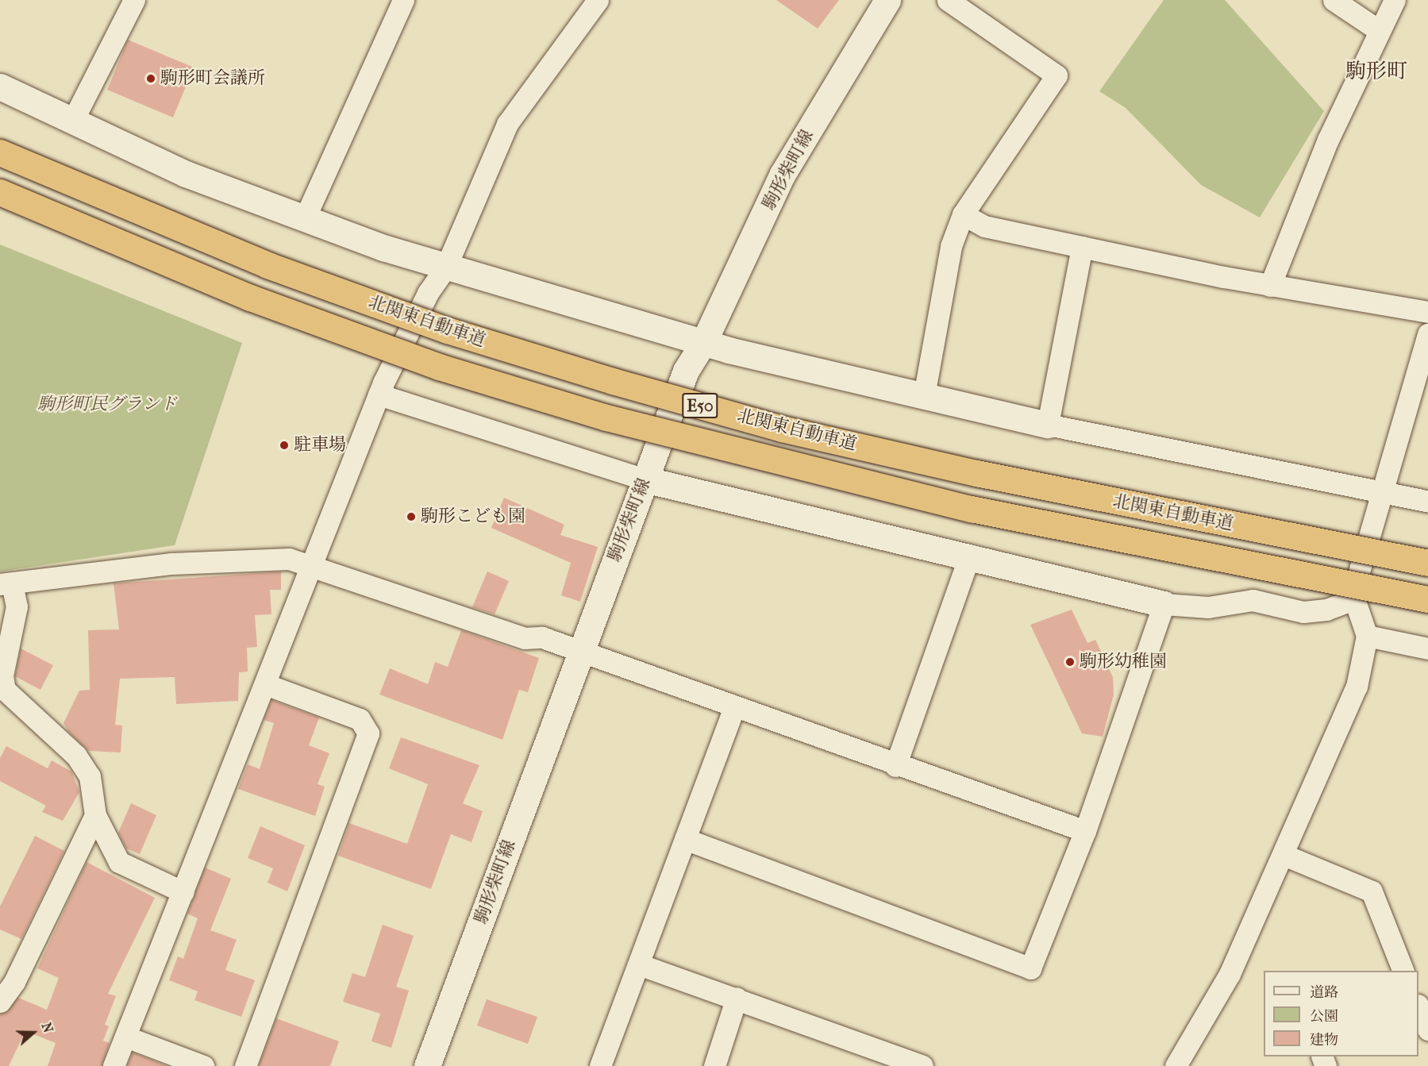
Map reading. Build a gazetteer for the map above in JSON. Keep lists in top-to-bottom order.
{
  "streets": {
    "highway": ["北関東自動車道", "E50"],
    "street": ["駒形柴町線"]
  },
  "districts": ["駒形町"],
  "parks": ["駒形町民グランド"],
  "places": [
    "駒形町会議所",
    "駐車場",
    "駒形こども園",
    "駒形幼稚園"
  ],
  "legend": ["道路", "公園", "建物"],
  "north": "right"
}
